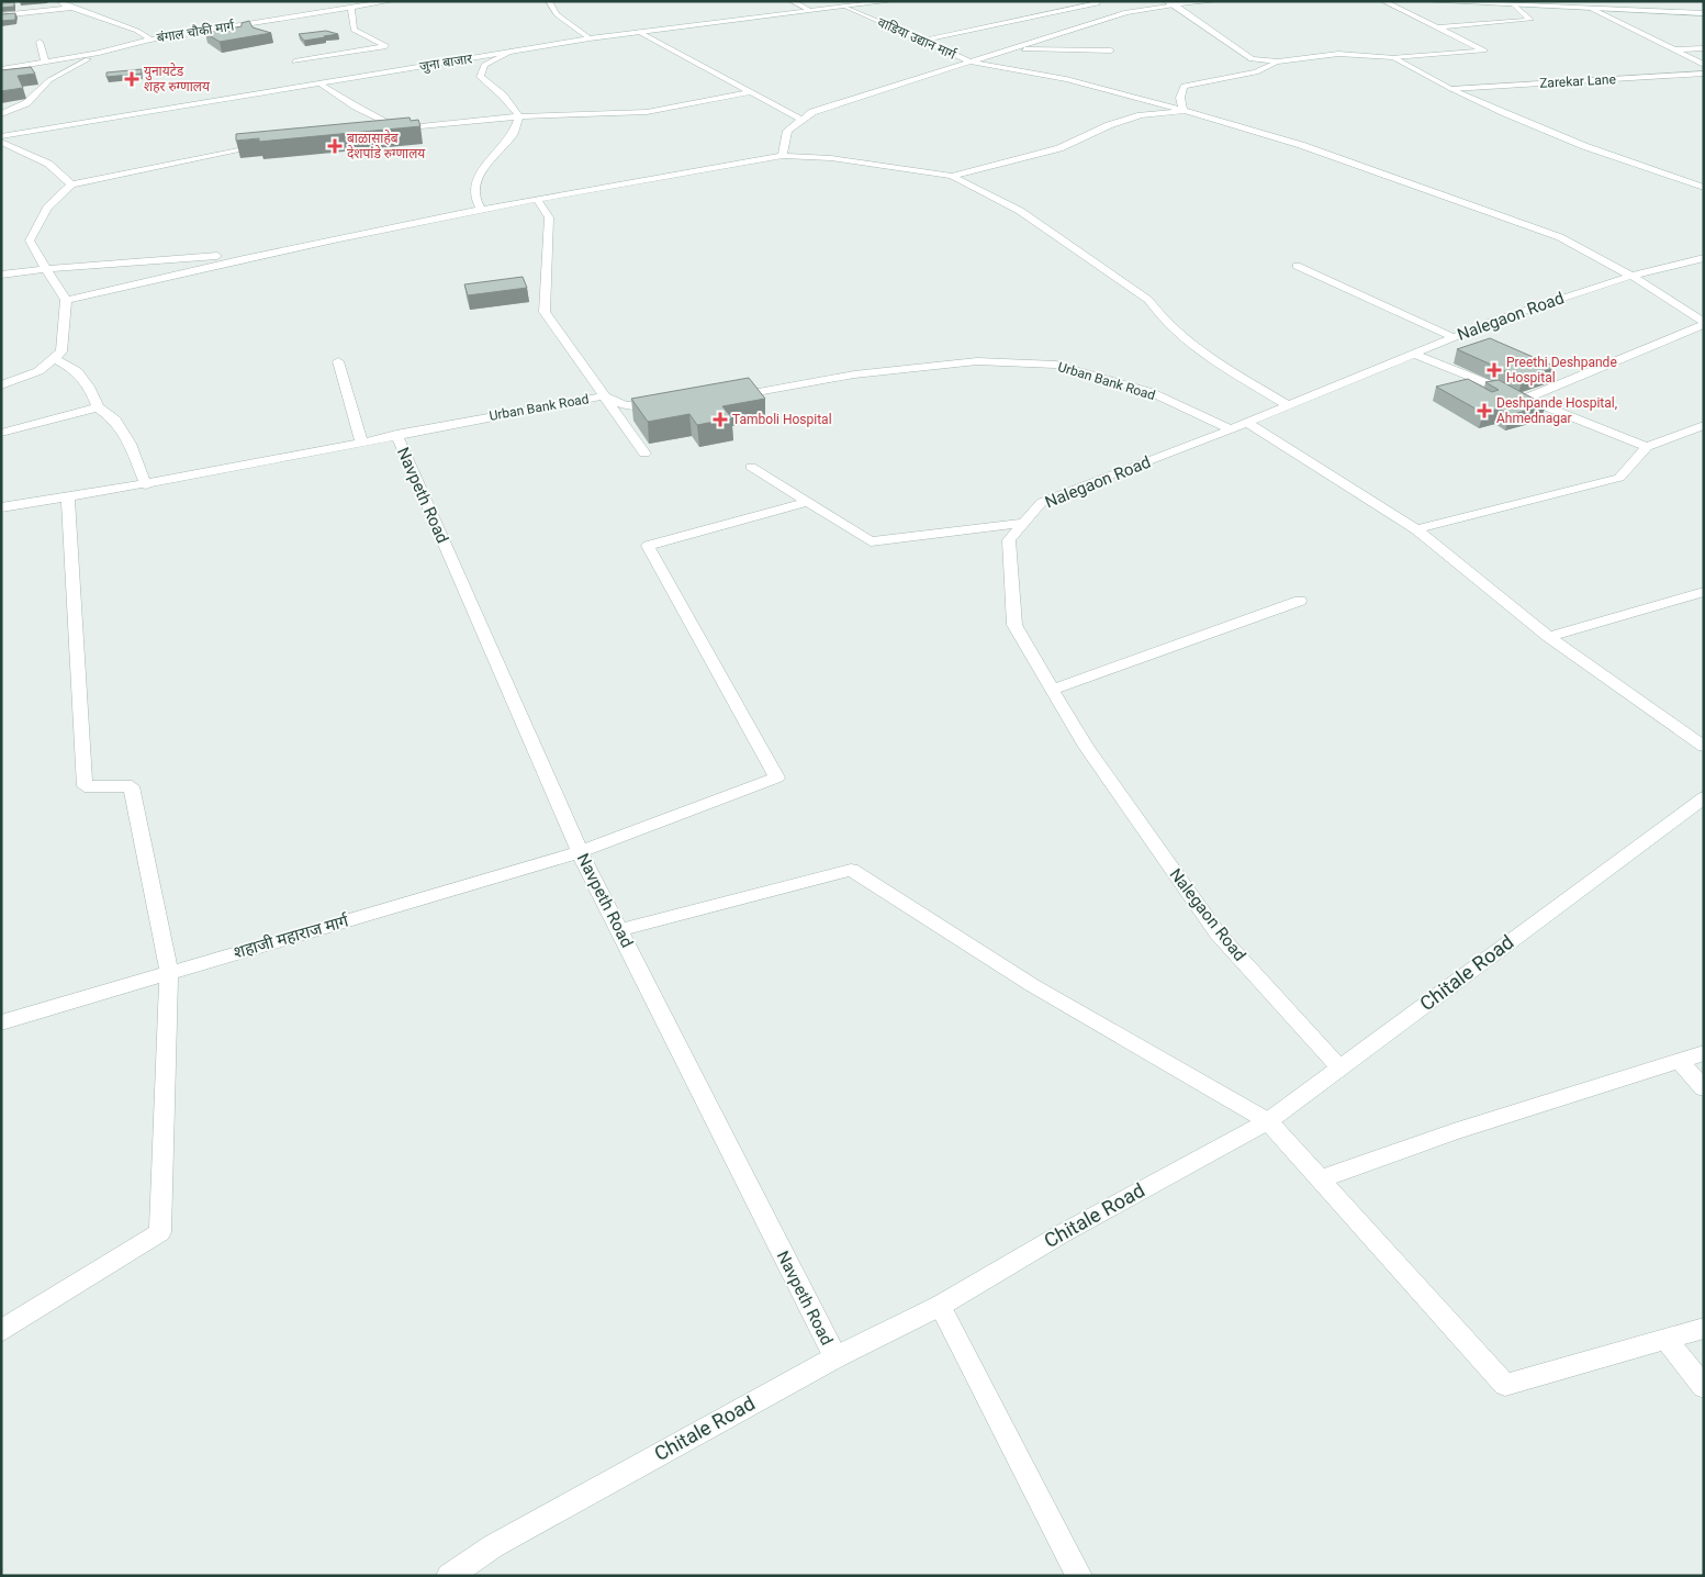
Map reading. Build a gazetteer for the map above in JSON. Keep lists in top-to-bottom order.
{
  "streets": {
    "street": [
      "बंगाल चौकी मार्ग",
      "वाडिया उद्यान मार्ग",
      "जुना बाजार",
      "Zarekar Lane",
      "Nalegaon Road",
      "Urban Bank Road",
      "Navpeth Road",
      "शहाजी महाराज मार्ग",
      "Chitale Road"
    ]
  },
  "crossings": [
    ["वाडिया उद्यान मार्ग", "जुना बाजार"],
    ["Nalegaon Road", "Urban Bank Road"],
    ["Nalegaon Road", "Chitale Road"],
    ["Urban Bank Road", "Navpeth Road"],
    ["Navpeth Road", "शहाजी महाराज मार्ग"],
    ["Navpeth Road", "Chitale Road"]
  ],
  "places": {
    "health": [
      "युनायटेड शहर रुग्णालय",
      "बाळासाहेब देशपांडे रुग्णालय",
      "Preethi Deshpande Hospital",
      "Deshpande Hospital, Ahmednagar",
      "Tamboli Hospital"
    ]
  }
}
